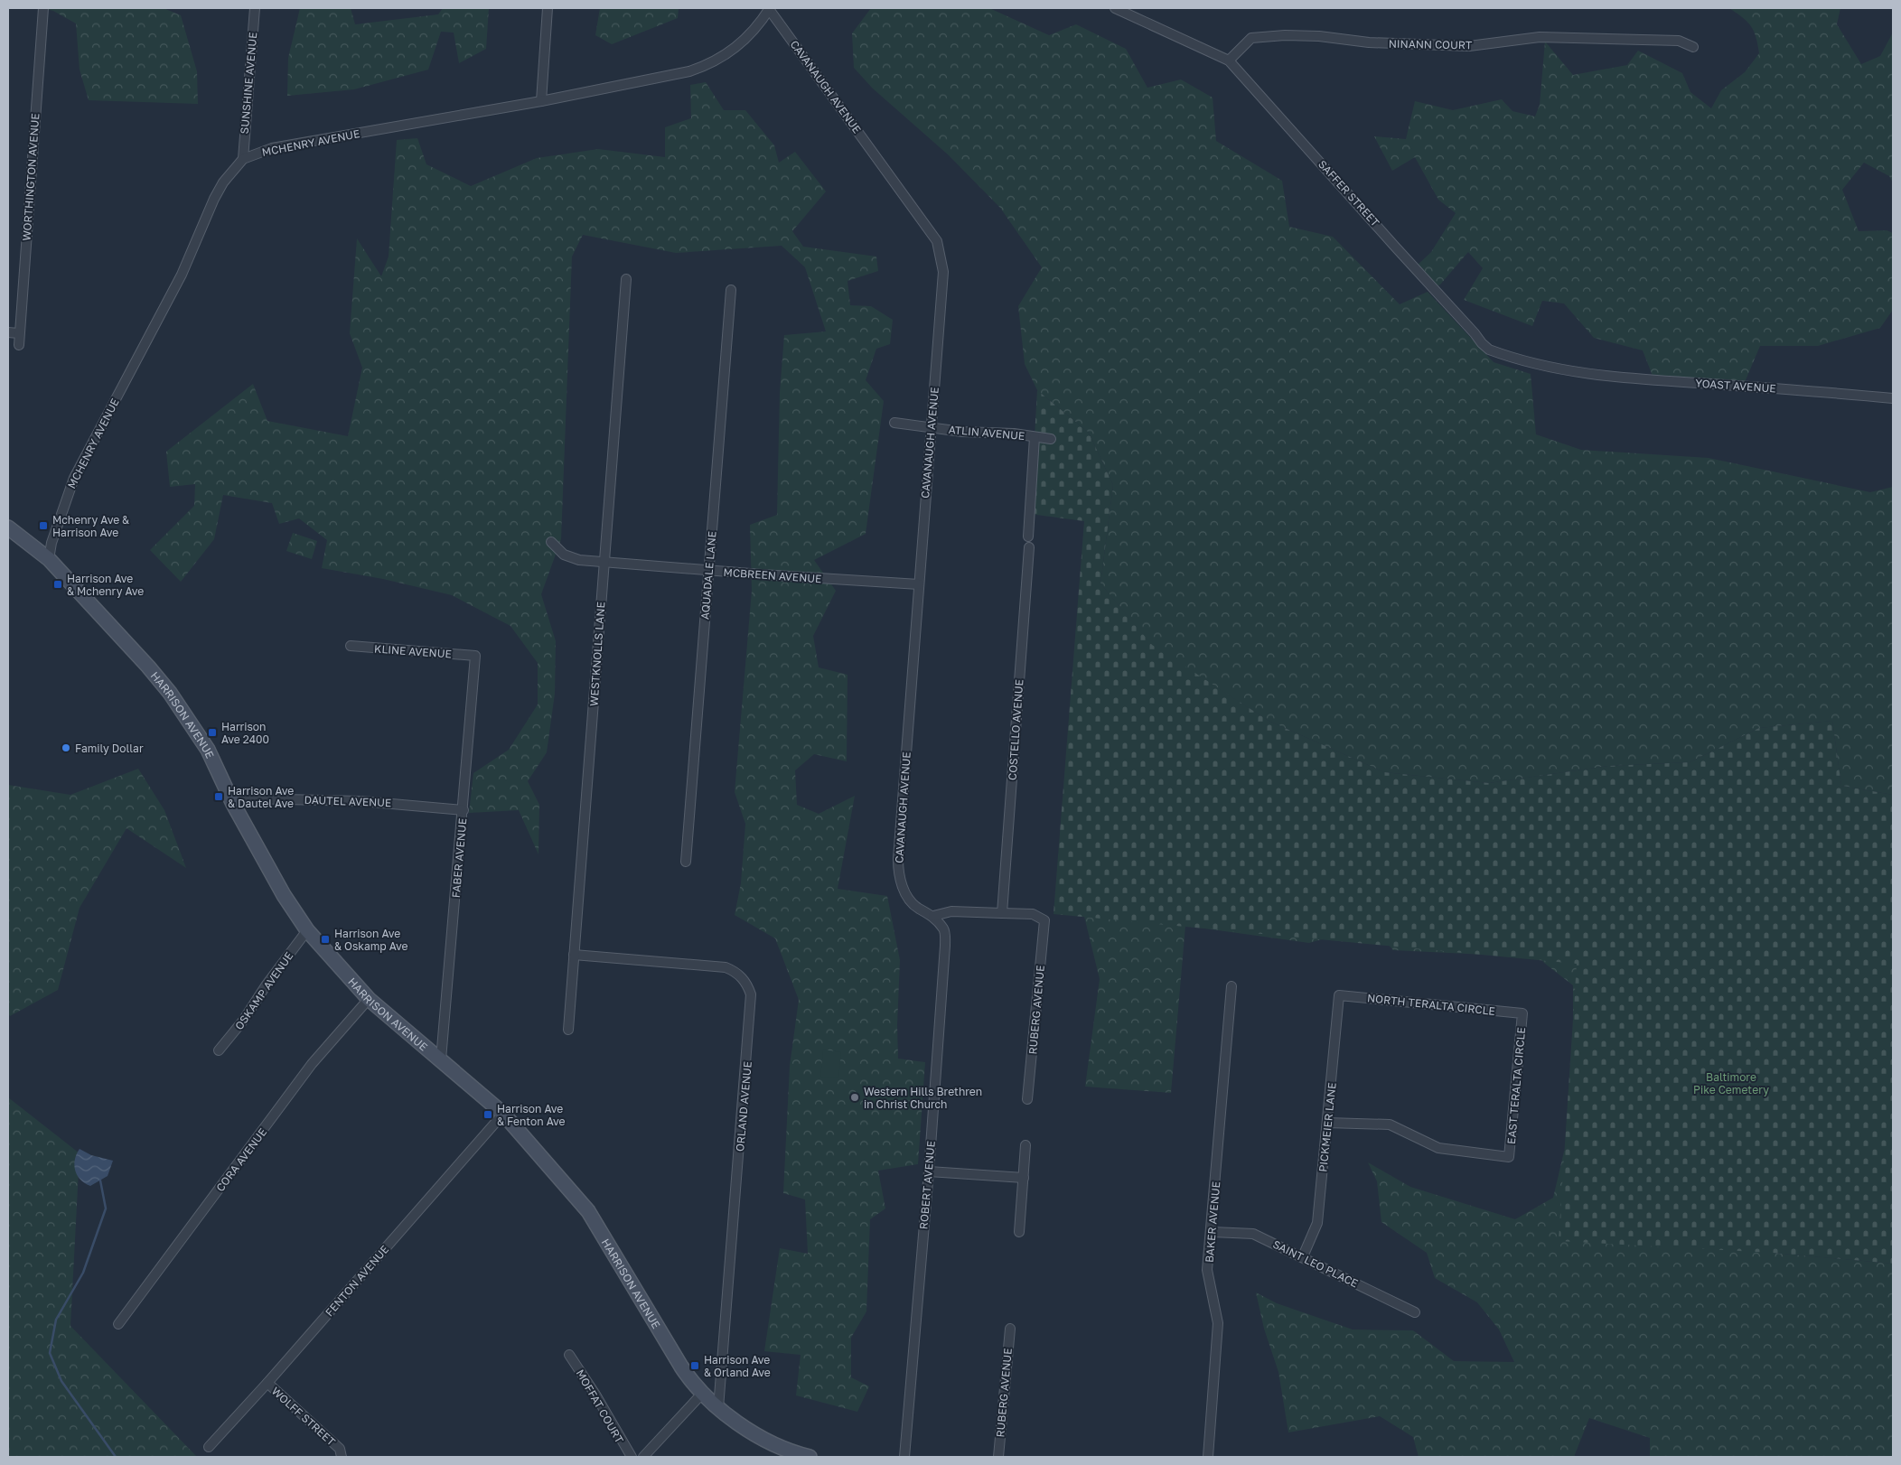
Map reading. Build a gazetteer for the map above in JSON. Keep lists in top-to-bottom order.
{
  "streets": {
    "main road": ["HARRISON AVENUE"],
    "street": [
      "NINANN COURT",
      "SUNSHINE AVENUE",
      "CAVANAUGH AVENUE",
      "MCHENRY AVENUE",
      "WORTHINGTON AVENUE",
      "SAFFER STREET",
      "YOAST AVENUE",
      "ATLIN AVENUE",
      "AQUADALE LANE",
      "MCBREEN AVENUE",
      "KLINE AVENUE",
      "WESTKNOLLS LANE",
      "COSTELLO AVENUE",
      "DAUTEL AVENUE",
      "FABER AVENUE",
      "OSKAMP AVENUE",
      "NORTH TERALTA CIRCLE",
      "RUBERG AVENUE",
      "EAST TERALTA CIRCLE",
      "ORLAND AVENUE",
      "PICKMEIER LANE",
      "CORA AVENUE",
      "ROBERT AVENUE",
      "BAKER AVENUE",
      "SAINT LEO PLACE",
      "FENTON AVENUE",
      "MOFFAT COURT",
      "WOLFF STREET"
    ]
  },
  "crossings": [
    ["NINANN COURT", "SAFFER STREET"],
    ["SUNSHINE AVENUE", "MCHENRY AVENUE"],
    ["CAVANAUGH AVENUE", "MCHENRY AVENUE"],
    ["CAVANAUGH AVENUE", "ATLIN AVENUE"],
    ["CAVANAUGH AVENUE", "MCBREEN AVENUE"],
    ["CAVANAUGH AVENUE", "ROBERT AVENUE"],
    ["MCHENRY AVENUE", "HARRISON AVENUE"],
    ["SAFFER STREET", "YOAST AVENUE"],
    ["AQUADALE LANE", "MCBREEN AVENUE"],
    ["MCBREEN AVENUE", "WESTKNOLLS LANE"],
    ["KLINE AVENUE", "FABER AVENUE"],
    ["WESTKNOLLS LANE", "ORLAND AVENUE"],
    ["HARRISON AVENUE", "DAUTEL AVENUE"],
    ["HARRISON AVENUE", "FABER AVENUE"],
    ["HARRISON AVENUE", "OSKAMP AVENUE"],
    ["HARRISON AVENUE", "ORLAND AVENUE"],
    ["HARRISON AVENUE", "CORA AVENUE"],
    ["HARRISON AVENUE", "FENTON AVENUE"],
    ["COSTELLO AVENUE", "RUBERG AVENUE"],
    ["DAUTEL AVENUE", "FABER AVENUE"],
    ["NORTH TERALTA CIRCLE", "EAST TERALTA CIRCLE"],
    ["NORTH TERALTA CIRCLE", "PICKMEIER LANE"],
    ["EAST TERALTA CIRCLE", "PICKMEIER LANE"],
    ["PICKMEIER LANE", "SAINT LEO PLACE"],
    ["BAKER AVENUE", "SAINT LEO PLACE"],
    ["FENTON AVENUE", "WOLFF STREET"]
  ],
  "parks": ["Baltimore Pike Cemetery"],
  "places": {
    "transit": [
      "Mchenry Ave & Harrison Ave",
      "Harrison Ave & Mchenry Ave",
      "Harrison Ave 2400",
      "Harrison Ave & Dautel Ave",
      "Harrison Ave & Oskamp Ave",
      "Harrison Ave & Fenton Ave",
      "Harrison Ave & Orland Ave"
    ],
    "other": ["Family Dollar", "Western Hills Brethren in Christ Church"]
  }
}
